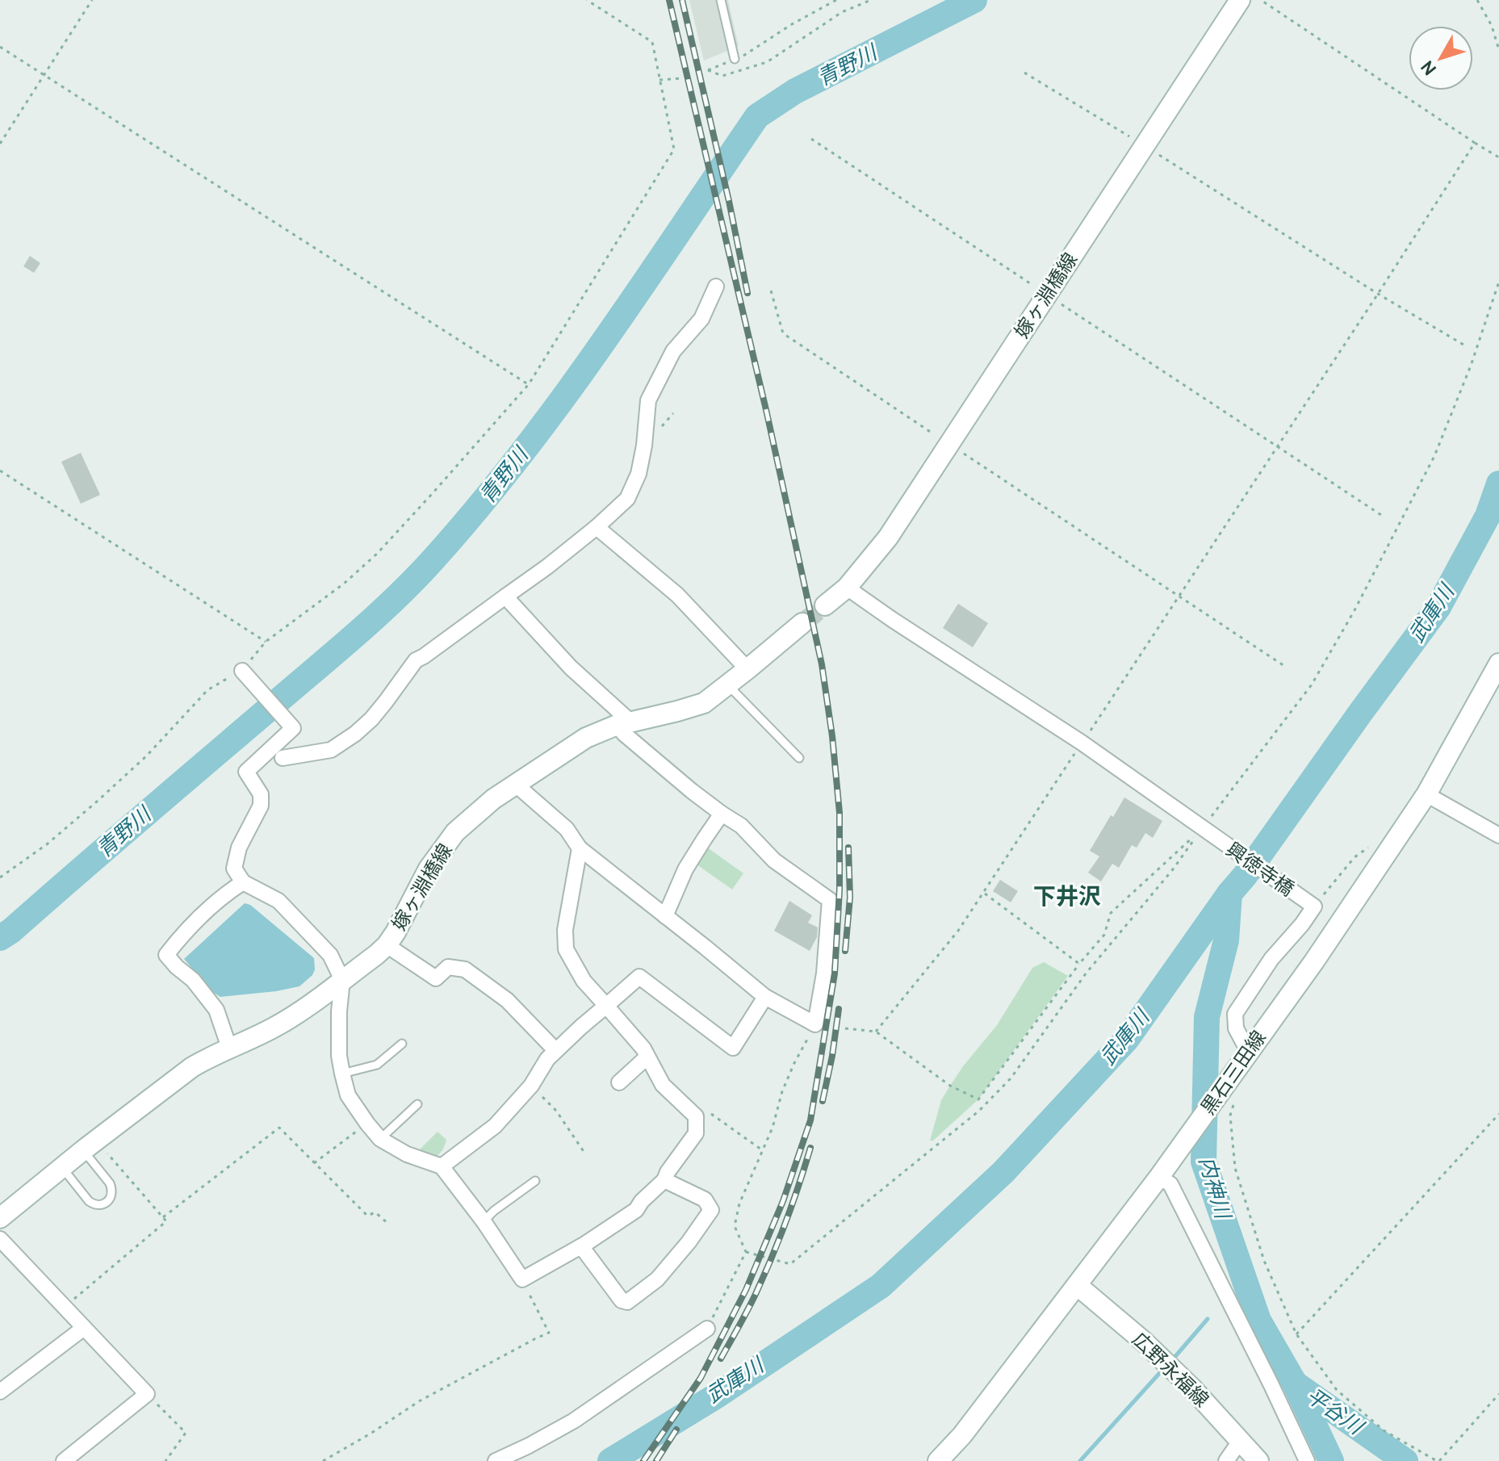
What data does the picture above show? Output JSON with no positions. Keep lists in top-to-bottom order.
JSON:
{
  "streets": {
    "street": [
      "嫁ヶ淵橋線",
      "興徳寺橋",
      "黒石三田線",
      "広野永福線"
    ]
  },
  "crossings": [
    ["嫁ヶ淵橋線", "興徳寺橋"],
    ["黒石三田線", "広野永福線"]
  ],
  "districts": ["下井沢"],
  "water": [
    "青野川",
    "武庫川",
    "内神川",
    "平谷川"
  ],
  "north": "bottom left"
}
